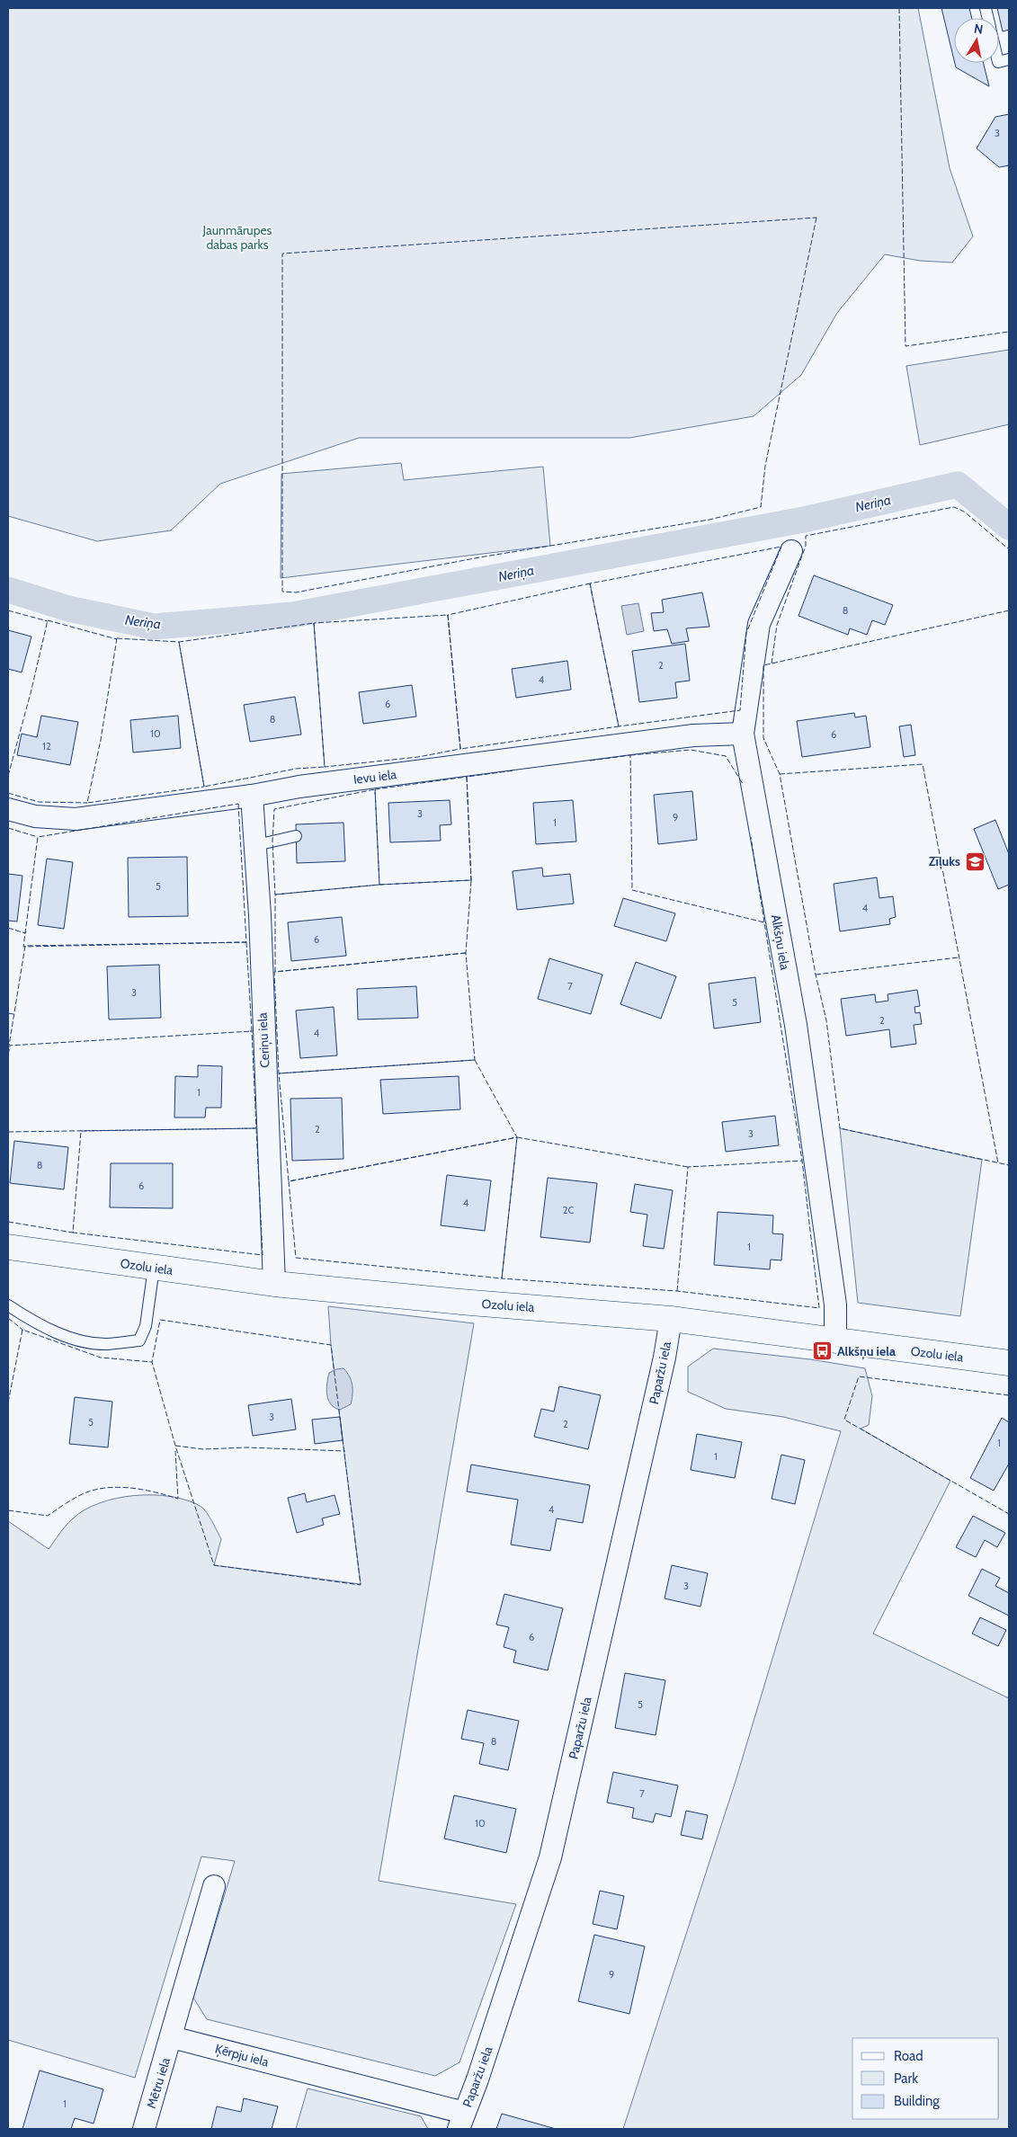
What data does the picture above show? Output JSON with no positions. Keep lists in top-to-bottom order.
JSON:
{
  "streets": {
    "main road": ["Ozolu iela"],
    "street": [
      "Ievu iela",
      "Alkšņu iela",
      "Ceriņu iela",
      "Paparžu iela",
      "Ķērpju iela",
      "Mētru iela"
    ]
  },
  "crossings": [
    ["Ievu iela", "Alkšņu iela"],
    ["Ievu iela", "Ceriņu iela"],
    ["Alkšņu iela", "Ozolu iela"],
    ["Ceriņu iela", "Ozolu iela"],
    ["Ozolu iela", "Paparžu iela"],
    ["Paparžu iela", "Ķērpju iela"],
    ["Ķērpju iela", "Mētru iela"]
  ],
  "water": ["Neriņa"],
  "parks": ["Jaunmārupes dabas parks"],
  "places": {
    "school or university": ["Zīļuks"],
    "bus stop": ["Alkšņu iela"]
  },
  "house_numbers": [
    "3",
    "8",
    "2",
    "4",
    "6",
    "8",
    "10",
    "6",
    "12",
    "3",
    "9",
    "1",
    "5",
    "4",
    "6",
    "7",
    "3",
    "5",
    "2",
    "4",
    "1",
    "2",
    "3",
    "8",
    "6",
    "4",
    "2C",
    "1",
    "3",
    "5",
    "2",
    "1",
    "1",
    "4",
    "3",
    "6",
    "5",
    "8",
    "7",
    "10",
    "9",
    "1"
  ],
  "legend": ["Road", "Park", "Building"],
  "north": "top"
}
